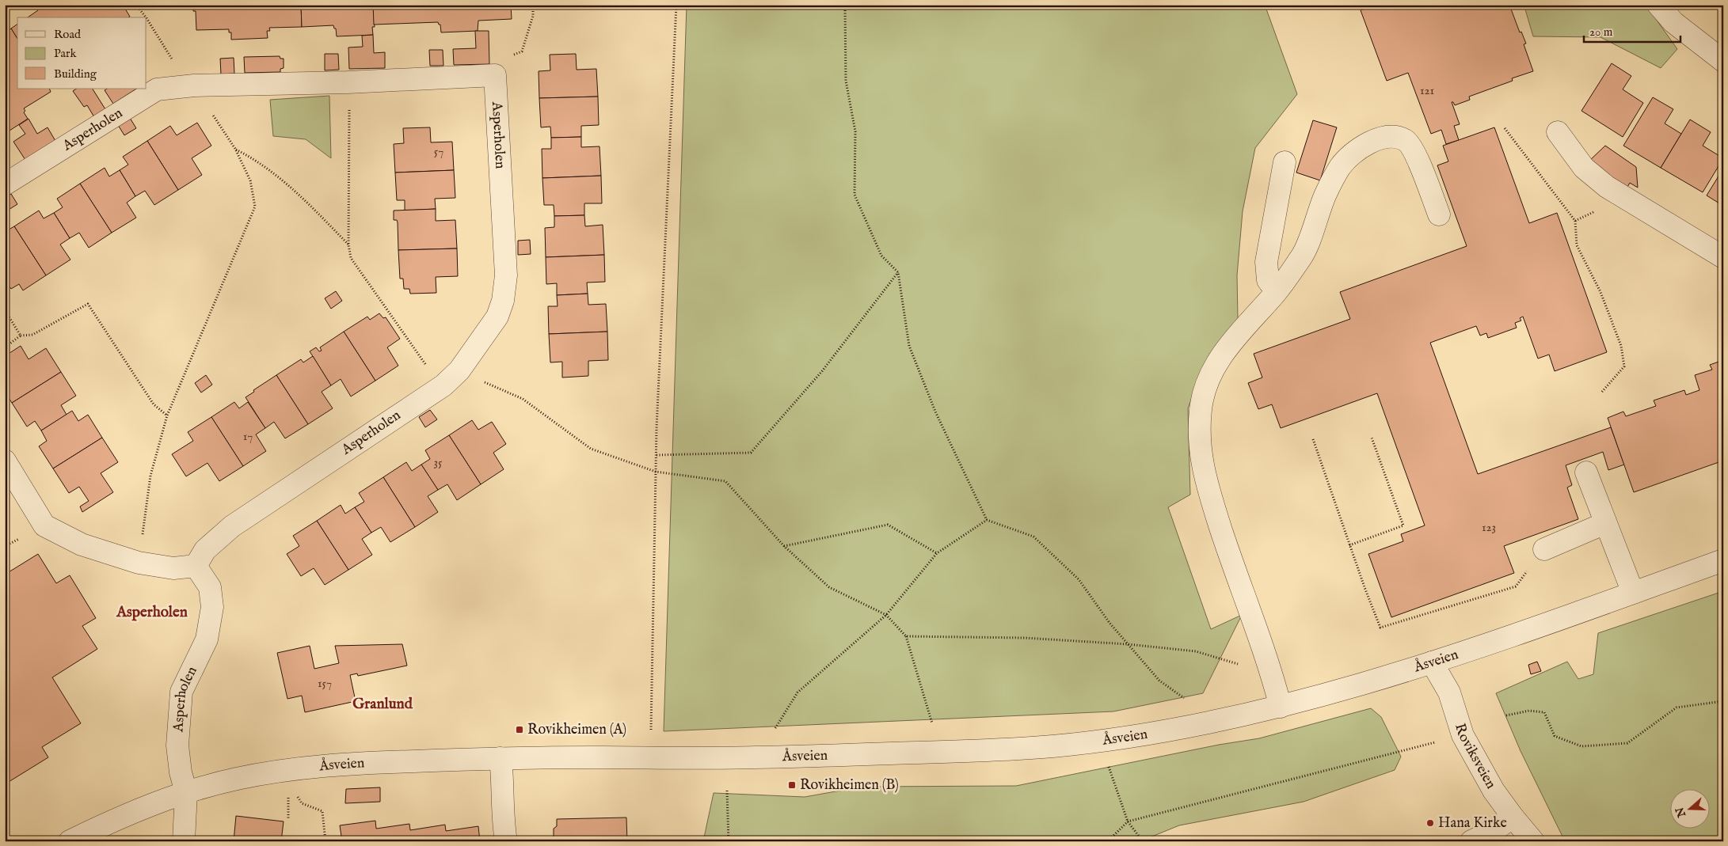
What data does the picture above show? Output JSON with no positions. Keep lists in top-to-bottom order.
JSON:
{
  "streets": {
    "street": ["Asperholen", "Åsveien", "Roviksveien"]
  },
  "crossings": [
    ["Asperholen", "Åsveien"],
    ["Åsveien", "Roviksveien"]
  ],
  "districts": ["Asperholen", "Granlund"],
  "places": {
    "transit": ["Rovikheimen (A)", "Rovikheimen (B)"],
    "other": ["Hana Kirke"]
  },
  "house_numbers": [
    "121",
    "57",
    "17",
    "35",
    "123",
    "157"
  ],
  "legend": ["Road", "Park", "Building"],
  "scale_bar": "20 m",
  "north": "left"
}
